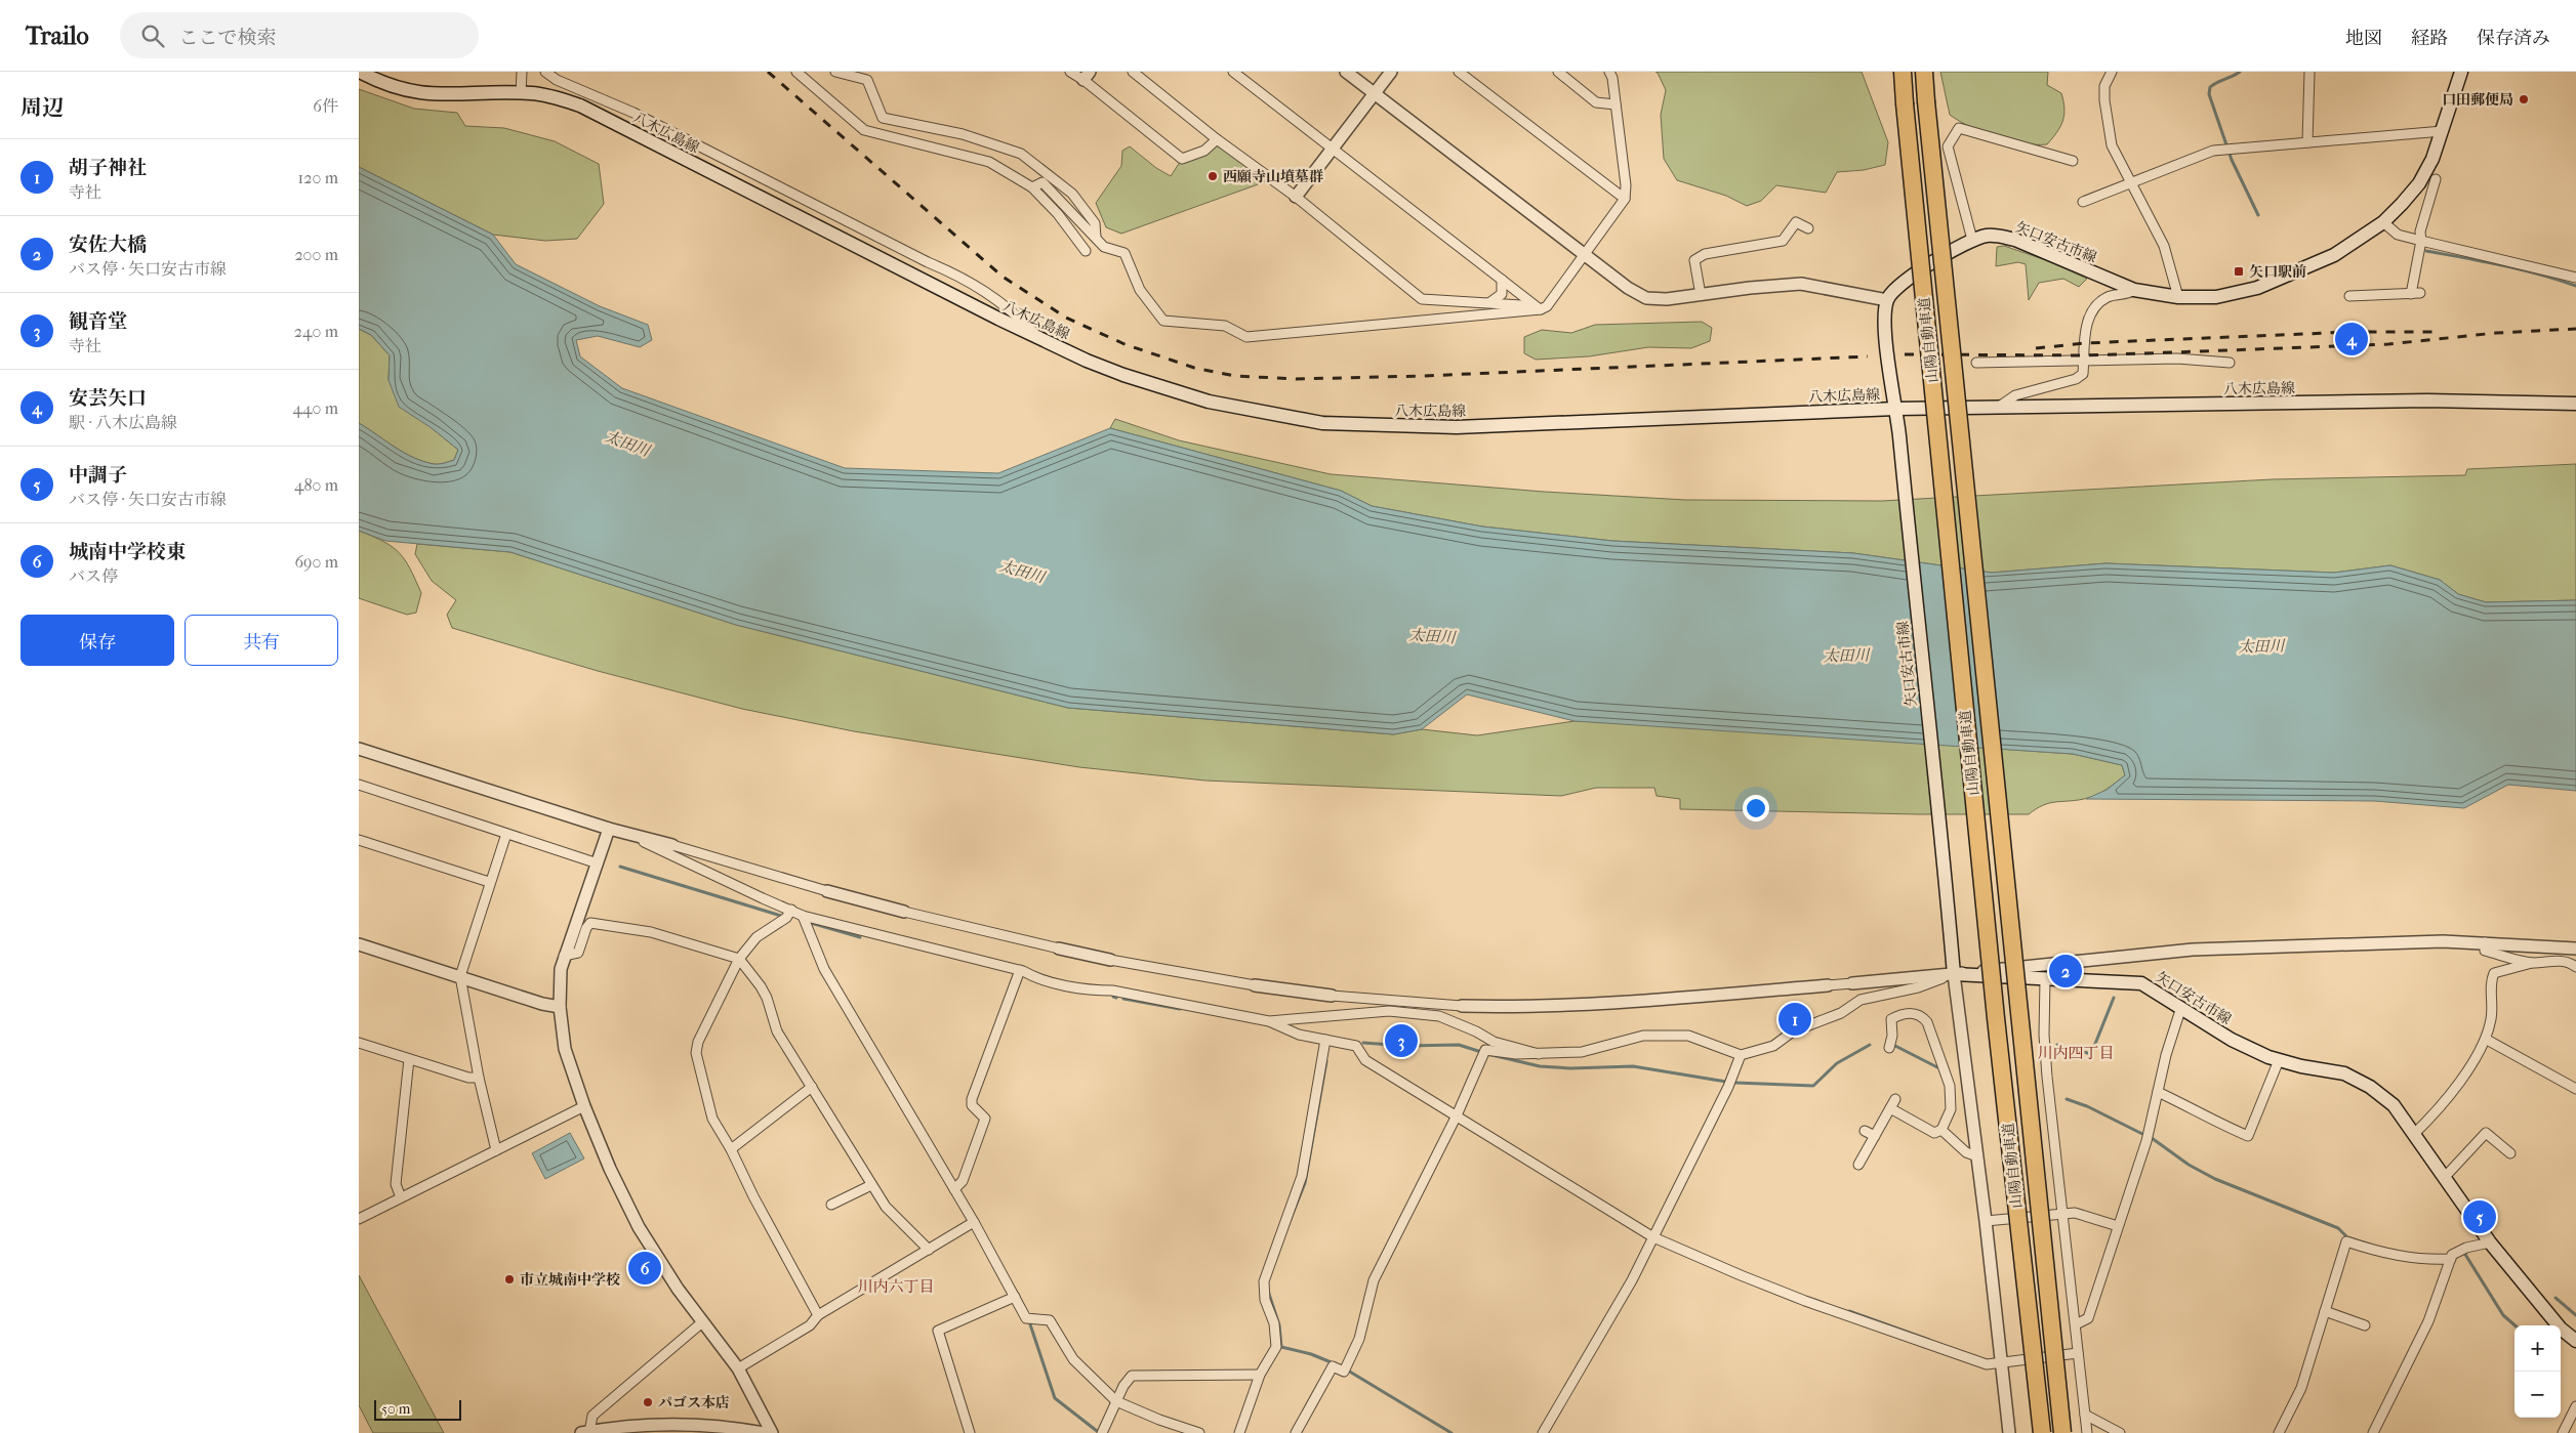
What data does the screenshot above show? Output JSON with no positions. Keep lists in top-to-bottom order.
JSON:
{
  "streets": {
    "highway": ["山陽自動車道"],
    "main road": ["八木広島線", "矢口安古市線"]
  },
  "crossings": [
    ["八木広島線", "矢口安古市線"]
  ],
  "districts": ["川内四丁目", "川内六丁目"],
  "water": ["太田川"],
  "places": {
    "other": [
      "口田郵便局",
      "西願寺山墳墓群",
      "市立城南中学校",
      "パゴス本店"
    ],
    "transit": ["矢口駅前"]
  },
  "scale_bar": "50 m",
  "page": {
    "header": "Trailo",
    "search": "ここで検索",
    "nav": ["地図", "経路", "保存済み"],
    "heading": ["周辺", "6件"],
    "list": [
      {
        "mark": "1",
        "name": "胡子神社",
        "note": "寺社",
        "value": "120 m"
      },
      {
        "mark": "2",
        "name": "安佐大橋",
        "note": "バス停 · 矢口安古市線",
        "value": "200 m"
      },
      {
        "mark": "3",
        "name": "観音堂",
        "note": "寺社",
        "value": "240 m"
      },
      {
        "mark": "4",
        "name": "安芸矢口",
        "note": "駅 · 八木広島線",
        "value": "440 m"
      },
      {
        "mark": "5",
        "name": "中調子",
        "note": "バス停 · 矢口安古市線",
        "value": "480 m"
      },
      {
        "mark": "6",
        "name": "城南中学校東",
        "note": "バス停",
        "value": "690 m"
      }
    ],
    "pins": [
      "4",
      "2",
      "1",
      "3",
      "5",
      "6"
    ],
    "buttons": ["保存", "共有"],
    "map_buttons": ["+", "−"],
    "scale": "50 m"
  }
}
